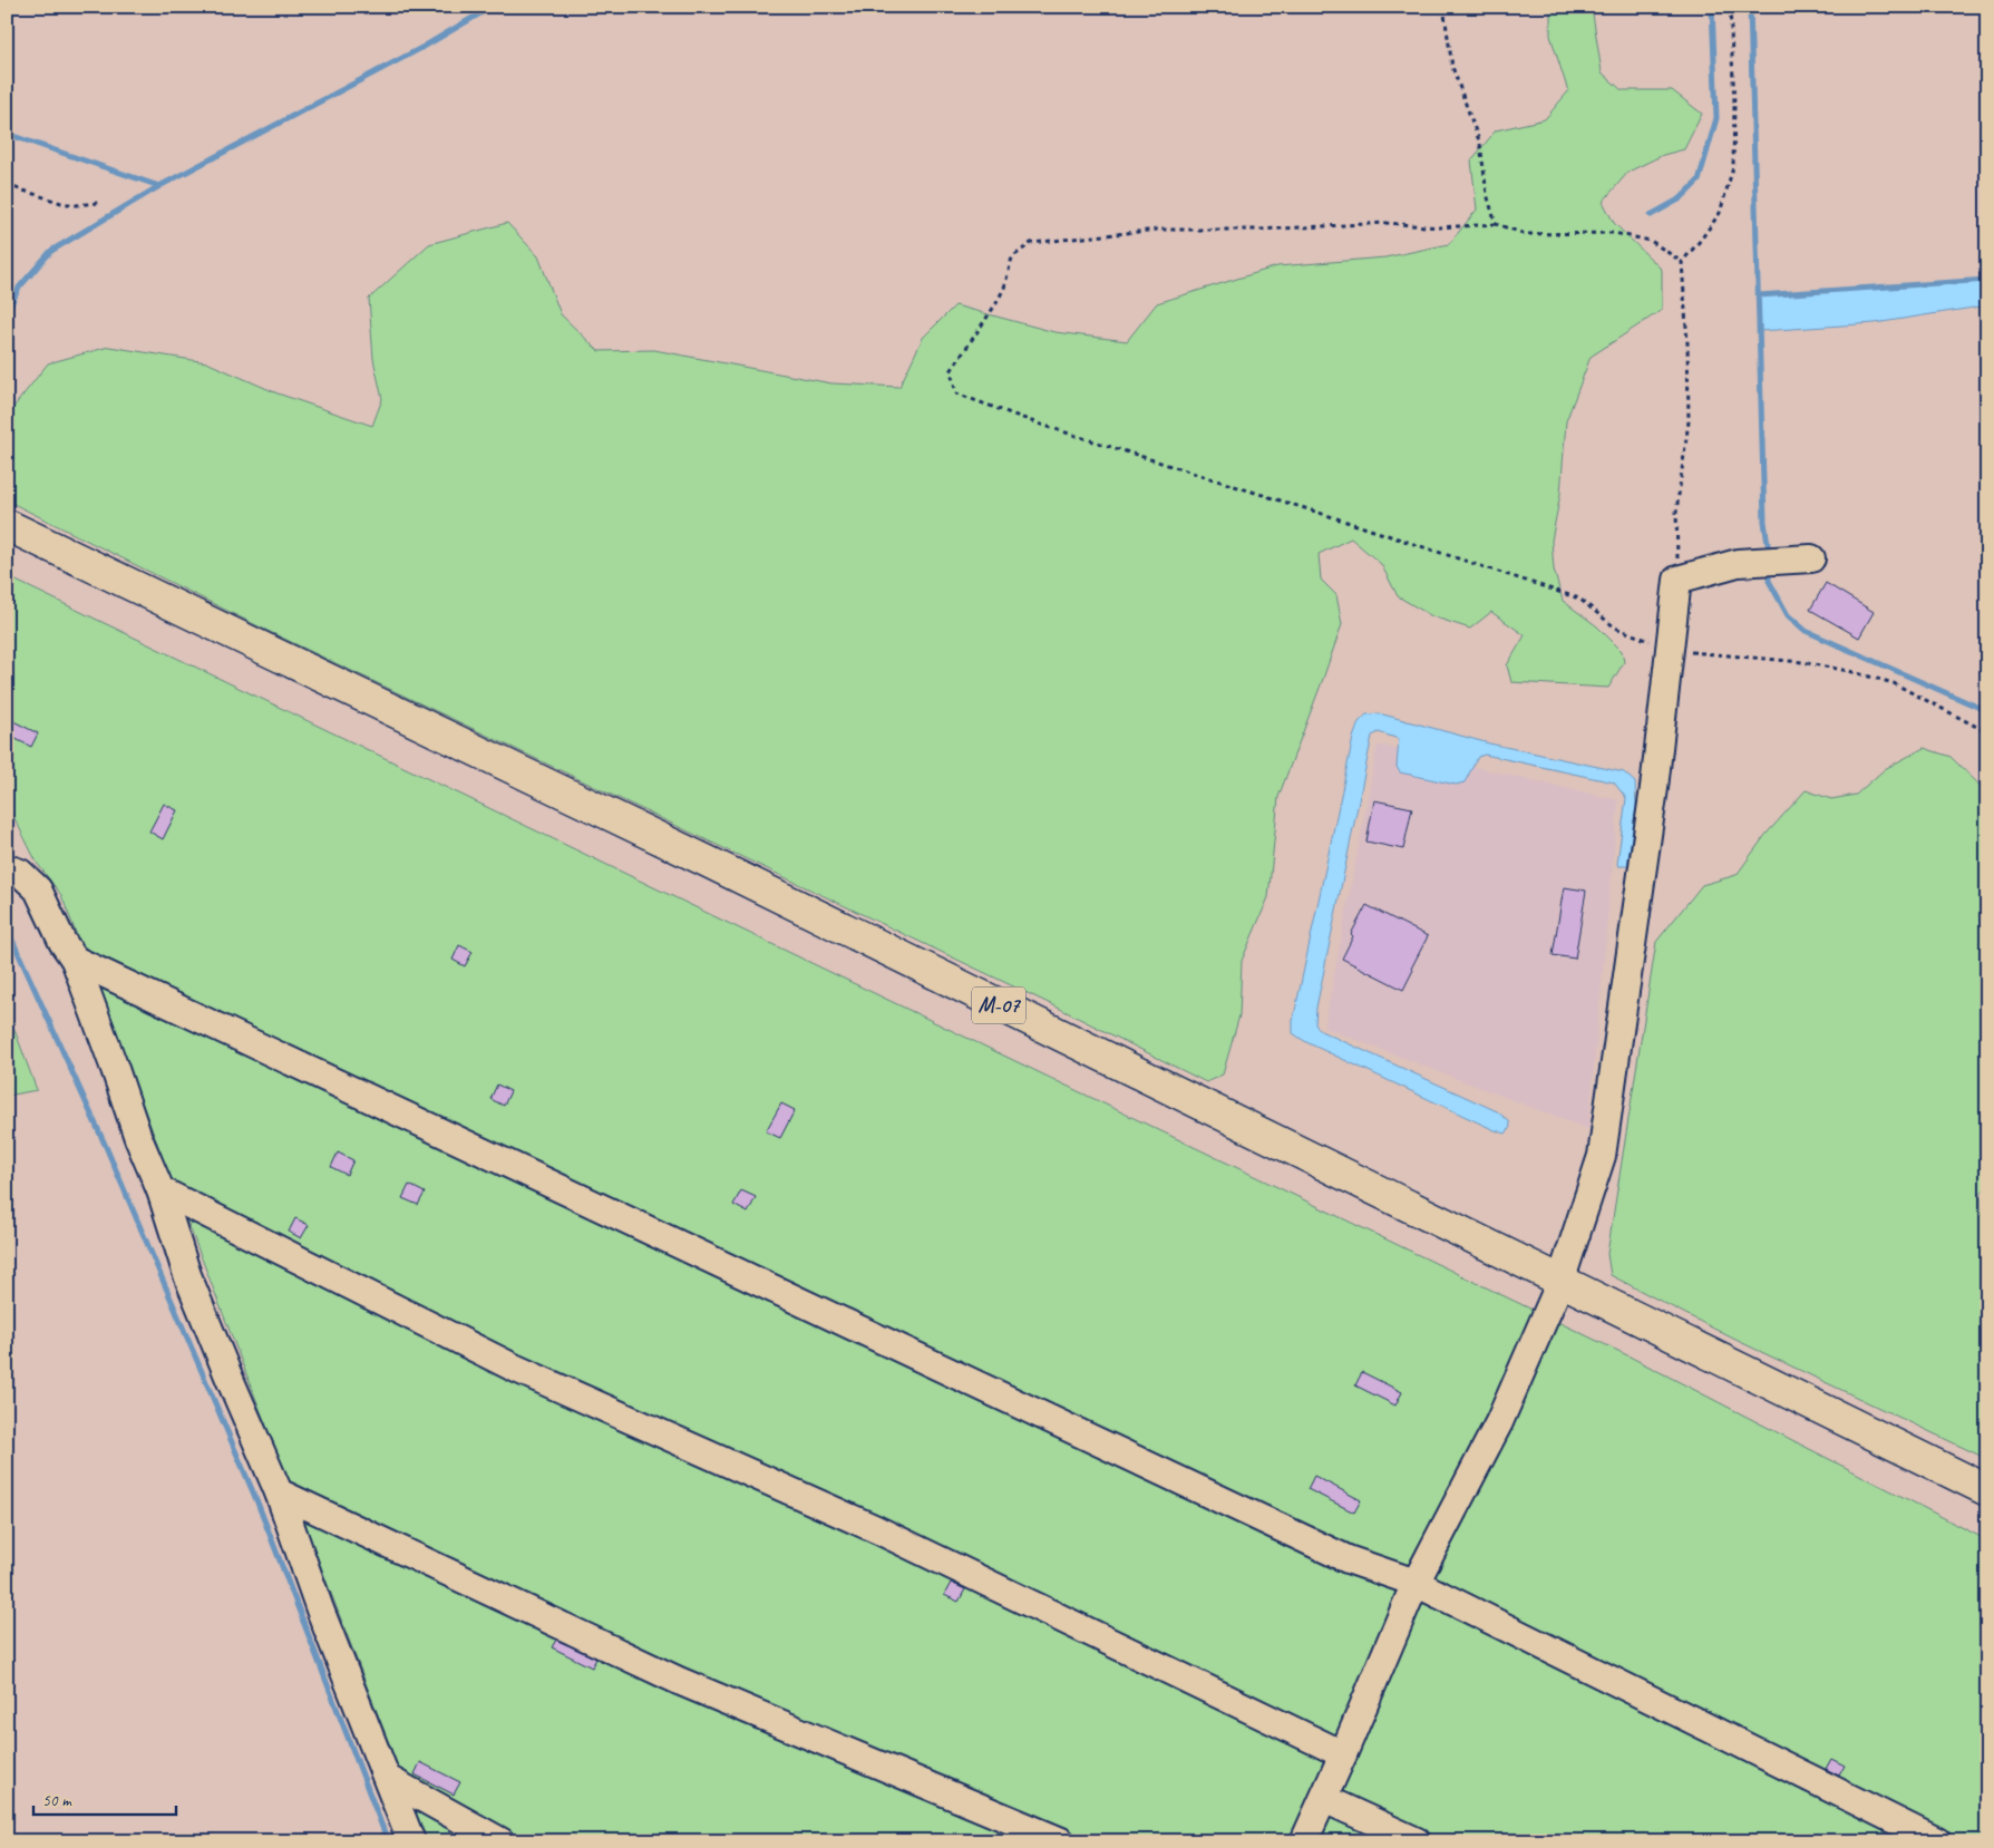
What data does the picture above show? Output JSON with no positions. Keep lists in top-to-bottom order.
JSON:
{
  "streets": {
    "highway": ["М-07"]
  },
  "scale_bar": "50 m"
}
